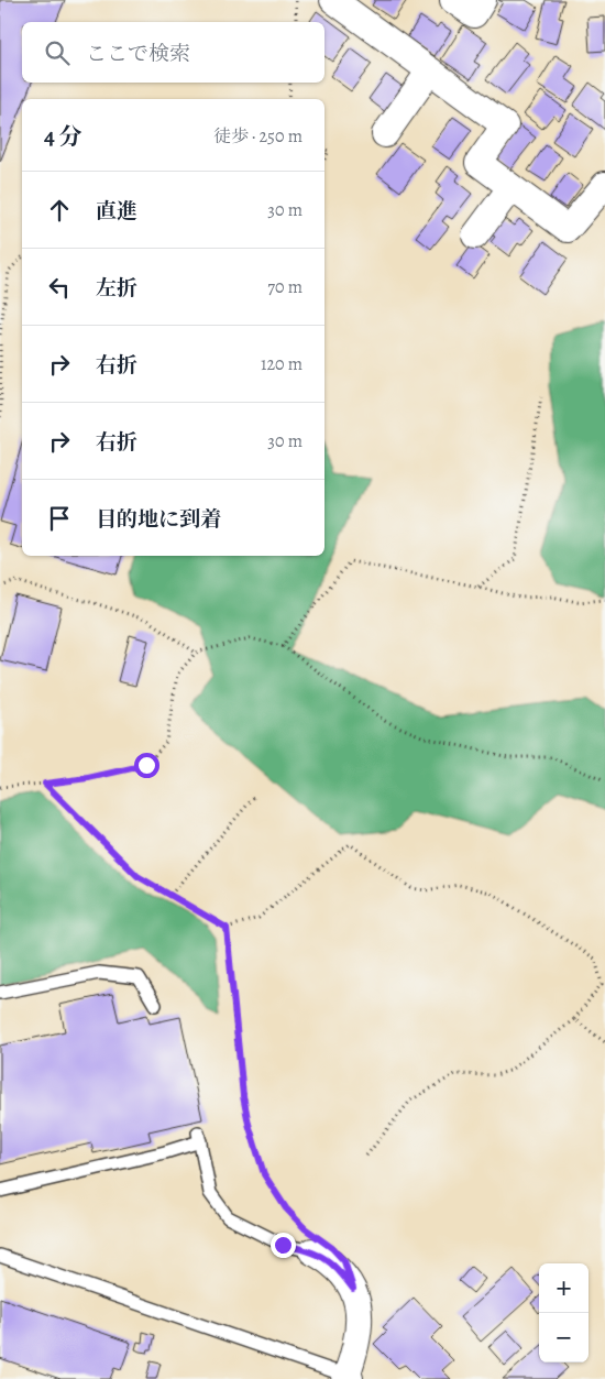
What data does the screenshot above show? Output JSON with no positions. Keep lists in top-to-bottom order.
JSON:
{
  "page": {
    "search": "ここで検索",
    "heading": ["4 分", "徒歩 · 250 m"],
    "list": [
      ["直進", "30 m"],
      ["左折", "70 m"],
      ["右折", "120 m"],
      ["右折", "30 m"],
      "目的地に到着"
    ],
    "map_buttons": ["+", "−"]
  }
}
